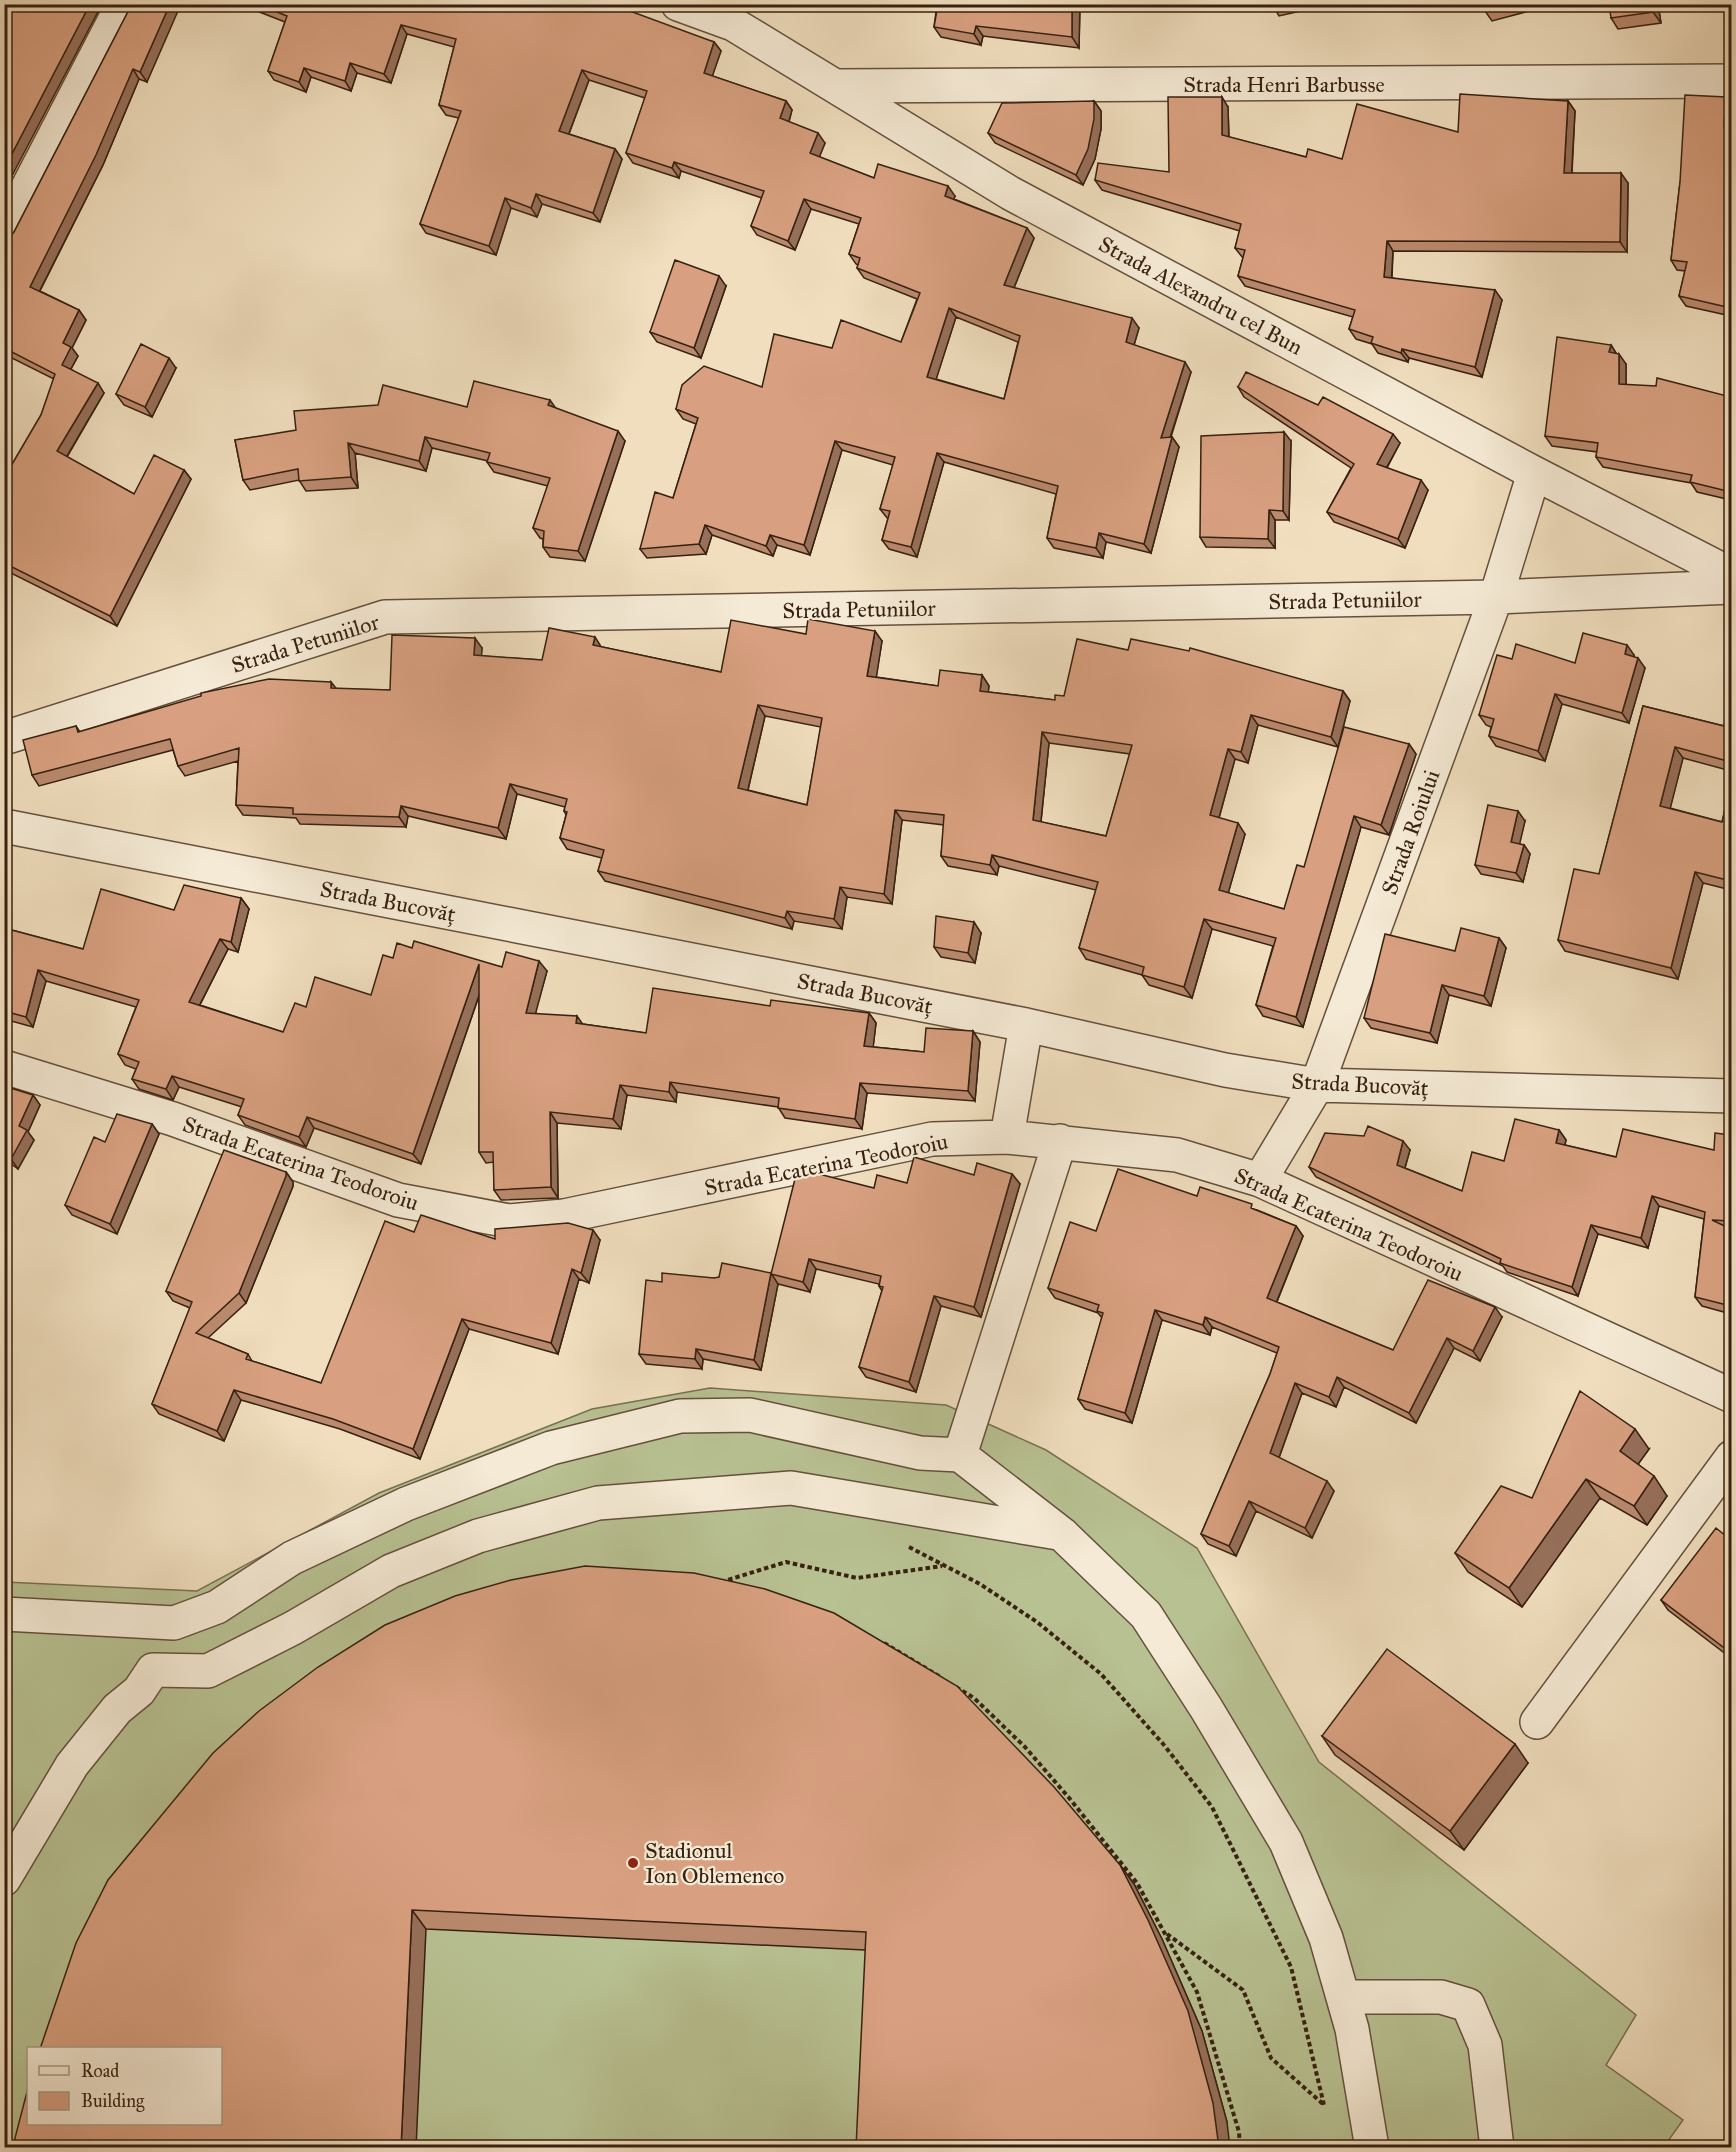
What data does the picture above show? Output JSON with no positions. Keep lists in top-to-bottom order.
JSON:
{
  "streets": {
    "street": [
      "Strada Henri Barbusse",
      "Strada Alexandru cel Bun",
      "Strada Petuniilor",
      "Strada Roiului",
      "Strada Bucovăț",
      "Strada Ecaterina Teodoroiu"
    ]
  },
  "crossings": [
    ["Strada Henri Barbusse", "Strada Alexandru cel Bun"],
    ["Strada Alexandru cel Bun", "Strada Roiului"],
    ["Strada Petuniilor", "Strada Roiului"],
    ["Strada Roiului", "Strada Bucovăț"],
    ["Strada Roiului", "Strada Ecaterina Teodoroiu"]
  ],
  "places": ["Stadionul Ion Oblemenco"],
  "legend": ["Road", "Building"]
}
